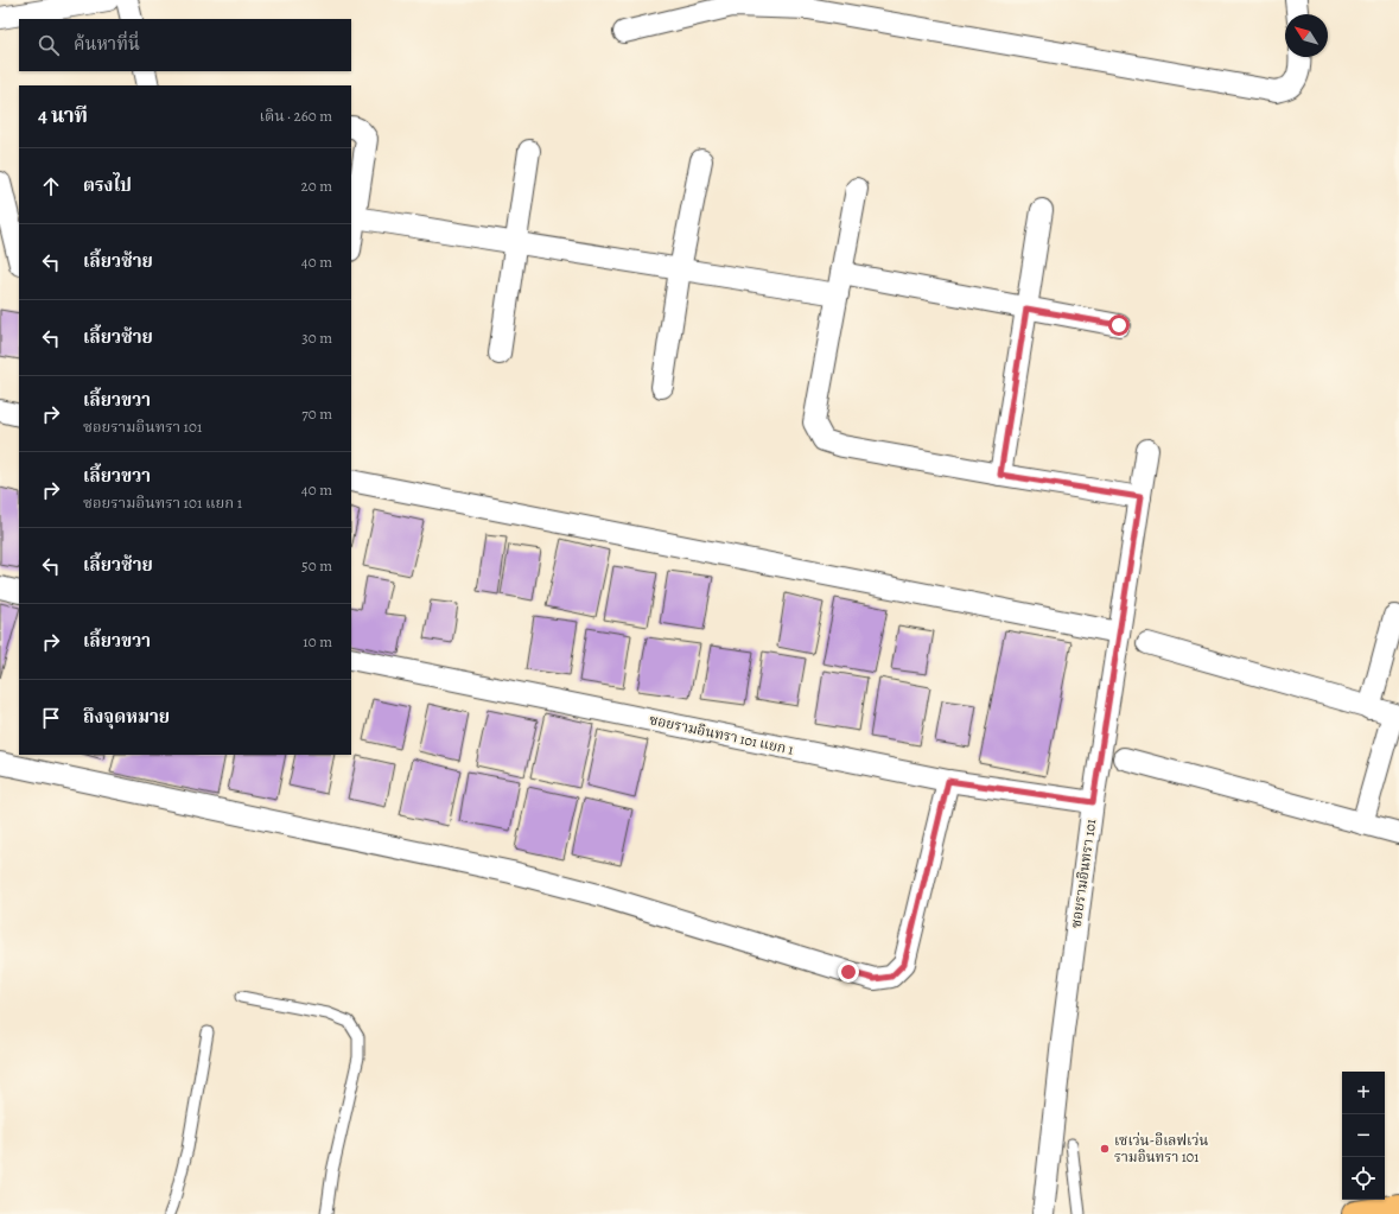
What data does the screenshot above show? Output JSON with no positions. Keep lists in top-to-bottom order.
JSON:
{
  "streets": {
    "street": ["ซอยรามอินทรา 101 แยก 1", "ซอยรามอินทรา 101"]
  },
  "crossings": [
    ["ซอยรามอินทรา 101 แยก 1", "ซอยรามอินทรา 101"]
  ],
  "places": ["เซเว่น-อีเลฟเว่น รามอินทรา 101"],
  "north": "top left",
  "page": {
    "search": "ค้นหาที่นี่",
    "heading": ["4 นาที", "เดิน · 260 m"],
    "list": [
      ["ตรงไป", "20 m"],
      ["เลี้ยวซ้าย", "40 m"],
      ["เลี้ยวซ้าย", "30 m"],
      ["เลี้ยวขวา", "ซอยรามอินทรา 101", "70 m"],
      ["เลี้ยวขวา", "ซอยรามอินทรา 101 แยก 1", "40 m"],
      ["เลี้ยวซ้าย", "50 m"],
      ["เลี้ยวขวา", "10 m"],
      "ถึงจุดหมาย"
    ],
    "map_buttons": ["+", "−"]
  }
}
